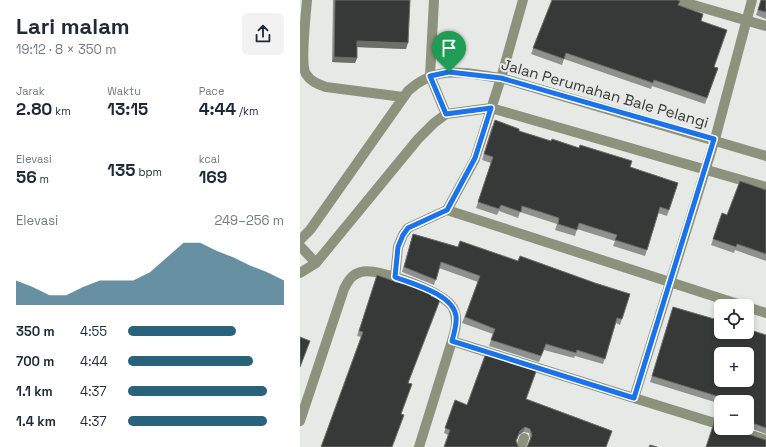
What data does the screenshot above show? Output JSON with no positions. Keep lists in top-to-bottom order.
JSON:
{
  "streets": {
    "street": ["Jalan Perumahan Bale Pelangi"]
  },
  "page": {
    "heading": ["Lari malam", "19:12 · 8 × 350 m"],
    "stats": [
      ["Jarak", "2.80 km"],
      ["Waktu", "13:15"],
      ["Pace", "4:44 /km"],
      ["Elevasi", "56 m"],
      ["135 bpm"],
      ["kcal", "169"]
    ],
    "chart": ["Elevasi", "249–256 m"],
    "map_buttons": ["+", "−"],
    "list": [
      {
        "name": "350 m",
        "note": "4:55"
      },
      {
        "name": "700 m",
        "note": "4:44"
      },
      {
        "name": "1.1 km",
        "note": "4:37"
      },
      {
        "name": "1.4 km",
        "note": "4:37"
      }
    ]
  }
}
